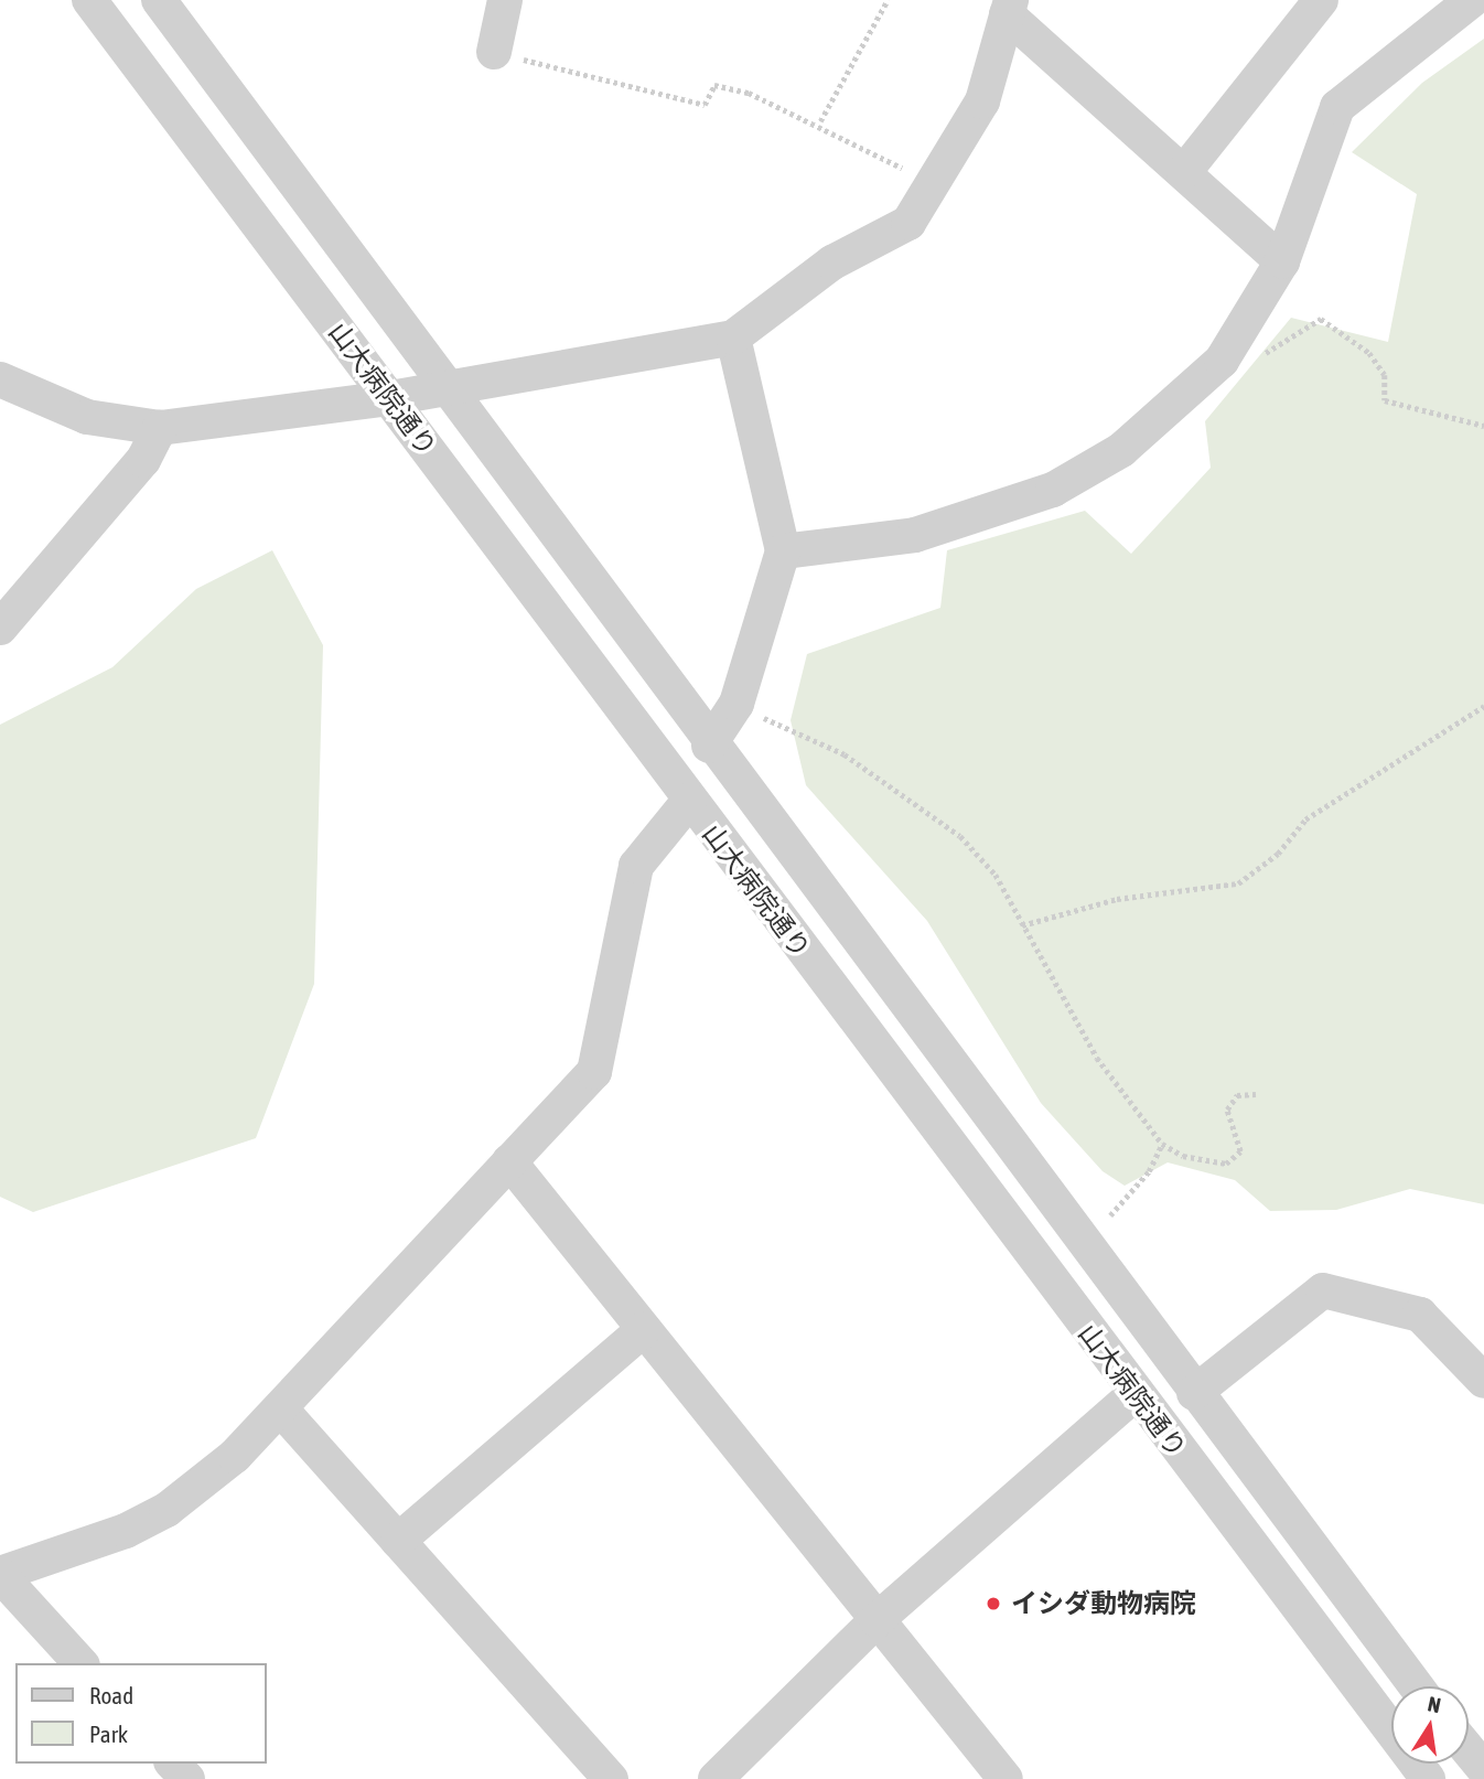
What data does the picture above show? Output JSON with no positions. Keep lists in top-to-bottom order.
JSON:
{
  "streets": {
    "street": ["山大病院通り"]
  },
  "places": ["イシダ動物病院"],
  "legend": ["Road", "Park"],
  "north": "top"
}
